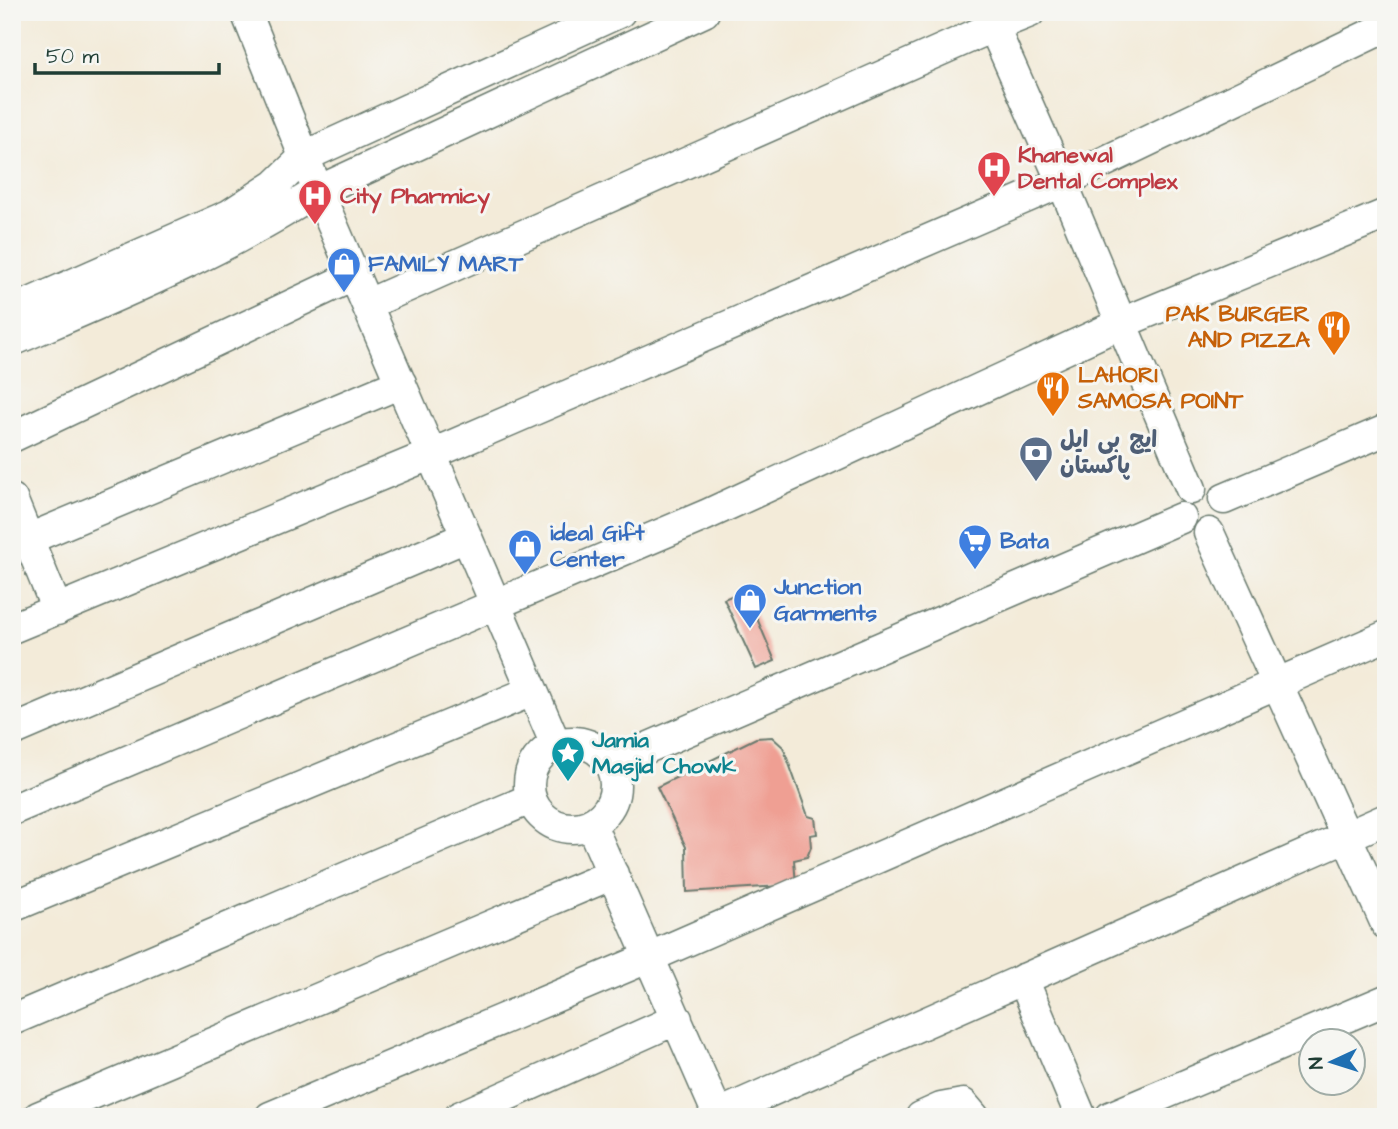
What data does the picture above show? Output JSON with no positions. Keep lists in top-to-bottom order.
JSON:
{
  "places": {
    "hospital": ["Khanewal Dental Complex", "City Pharmicy"],
    "shop": ["FAMILY MART", "ideal Gift Center", "Junction Garments"],
    "restaurant": ["PAK BURGER AND PIZZA", "LAHORI SAMOSA POINT"],
    "bank": ["ایچ بی ایل پاکستان"],
    "supermarket": ["Bata"],
    "place": ["Jamia Masjid Chowk"]
  },
  "scale_bar": "50 m",
  "north": "left"
}
